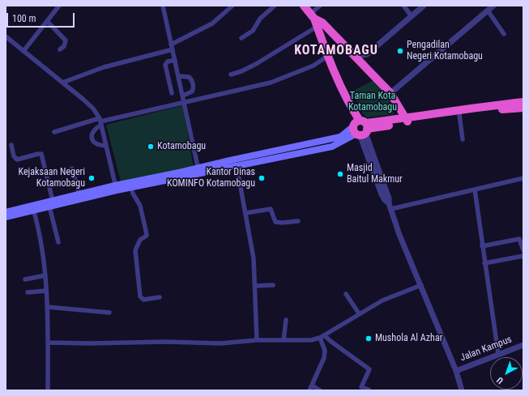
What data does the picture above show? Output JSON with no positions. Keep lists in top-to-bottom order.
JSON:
{
  "streets": {
    "street": ["Jalan Kampus"]
  },
  "districts": ["KOTAMOBAGU"],
  "parks": ["Taman Kota Kotamobagu"],
  "places": [
    "Pengadilan Negeri Kotamobagu",
    "Kotamobagu",
    "Masjid Baitul Makmur",
    "Kejaksaan Negeri Kotamobagu",
    "Kantor Dinas KOMINFO Kotamobagu",
    "Mushola Al Azhar"
  ],
  "scale_bar": "100 m",
  "north": "bottom left"
}
